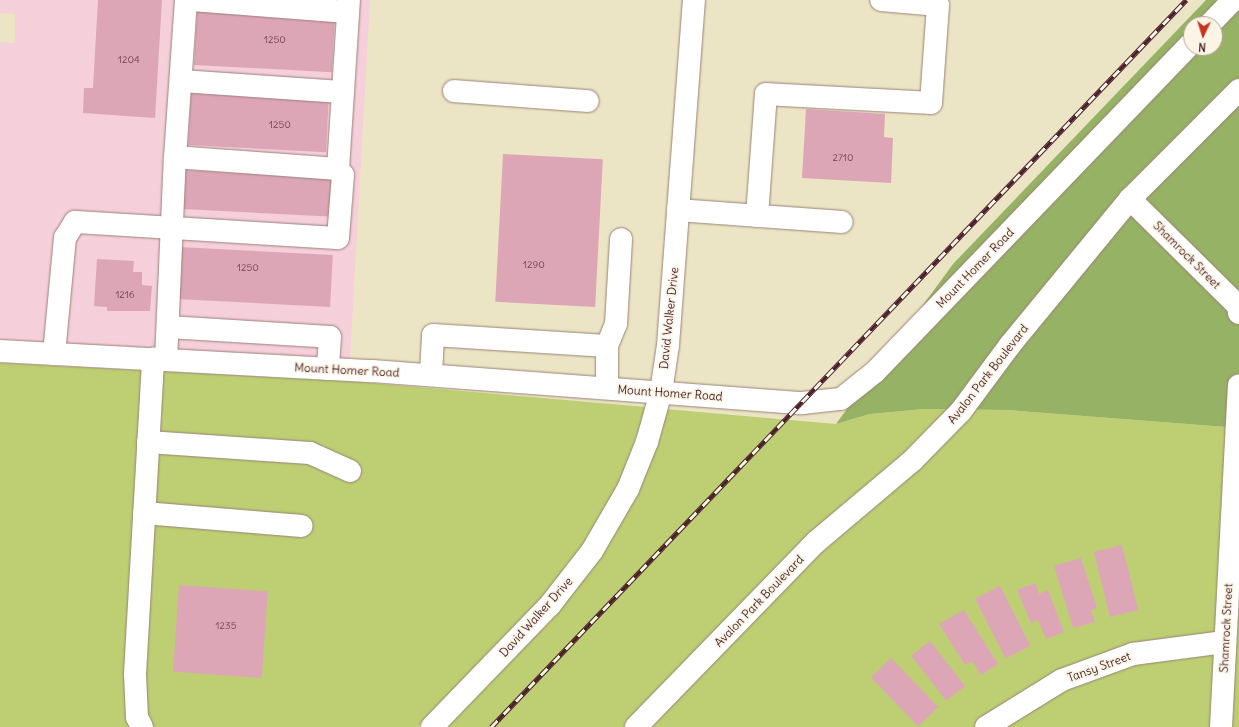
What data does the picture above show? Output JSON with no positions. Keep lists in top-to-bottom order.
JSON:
{
  "streets": {
    "street": [
      "Shamrock Street",
      "Mount Homer Road",
      "David Walker Drive",
      "Avalon Park Boulevard",
      "Tansy Street"
    ]
  },
  "crossings": [
    ["Shamrock Street", "Avalon Park Boulevard"],
    ["Shamrock Street", "Tansy Street"],
    ["Mount Homer Road", "David Walker Drive"]
  ],
  "house_numbers": [
    "1250",
    "1204",
    "1250",
    "2710",
    "1290",
    "1250",
    "1216",
    "1235"
  ],
  "north": "bottom"
}
